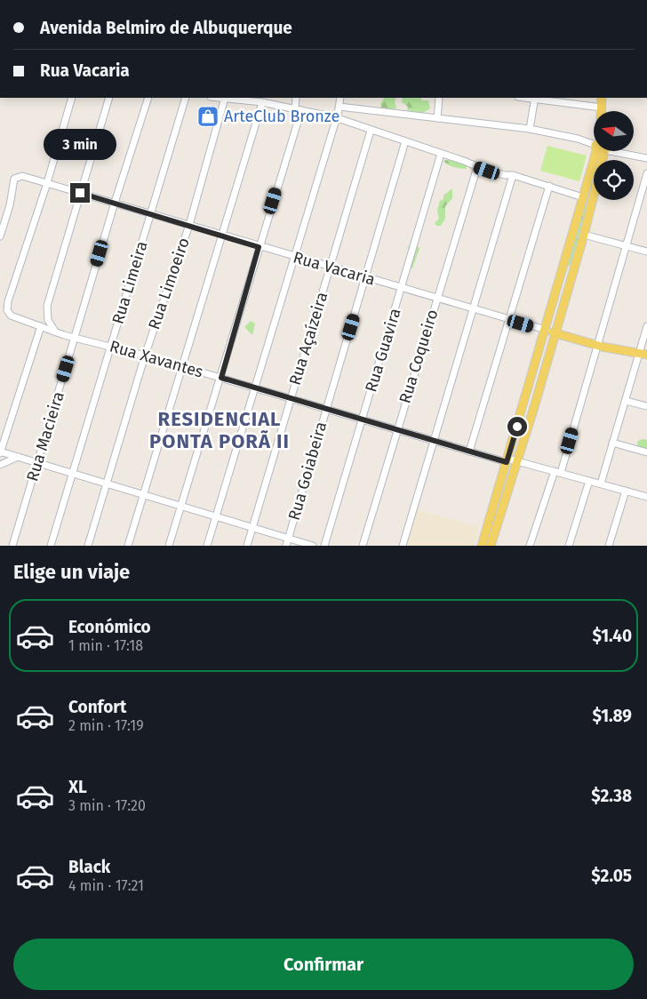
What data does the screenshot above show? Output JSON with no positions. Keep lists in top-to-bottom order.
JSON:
{
  "streets": {
    "main road": ["Rua Vacaria"],
    "street": [
      "Rua Limeira",
      "Rua Limoeiro",
      "Rua Açaízeira",
      "Rua Guavira",
      "Rua Coqueiro",
      "Rua Xavantes",
      "Rua Macieira",
      "Rua Goiabeira"
    ]
  },
  "crossings": [
    ["Rua Vacaria", "Rua Limeira"],
    ["Rua Vacaria", "Rua Limoeiro"],
    ["Rua Vacaria", "Rua Açaízeira"],
    ["Rua Vacaria", "Rua Guavira"],
    ["Rua Vacaria", "Rua Coqueiro"],
    ["Rua Vacaria", "Rua Xavantes"],
    ["Rua Vacaria", "Rua Macieira"],
    ["Rua Vacaria", "Rua Goiabeira"],
    ["Rua Limeira", "Rua Xavantes"],
    ["Rua Limoeiro", "Rua Xavantes"],
    ["Rua Açaízeira", "Rua Xavantes"],
    ["Rua Guavira", "Rua Xavantes"],
    ["Rua Coqueiro", "Rua Xavantes"],
    ["Rua Xavantes", "Rua Macieira"],
    ["Rua Xavantes", "Rua Goiabeira"]
  ],
  "districts": ["RESIDENCIAL PONTA PORÃ II"],
  "places": {
    "shop": ["ArteClub Bronze"]
  },
  "north": "left",
  "page": {
    "banner": ["Avenida Belmiro de Albuquerque", "Rua Vacaria"],
    "bubble": "3 min",
    "heading": "Elige un viaje",
    "list": [
      {
        "name": "Económico",
        "note": "1 min · 17:18",
        "value": "$1.40"
      },
      {
        "name": "Confort",
        "note": "2 min · 17:19",
        "value": "$1.89"
      },
      {
        "name": "XL",
        "note": "3 min · 17:20",
        "value": "$2.38"
      },
      {
        "name": "Black",
        "note": "4 min · 17:21",
        "value": "$2.05"
      }
    ],
    "buttons": "Confirmar"
  }
}
